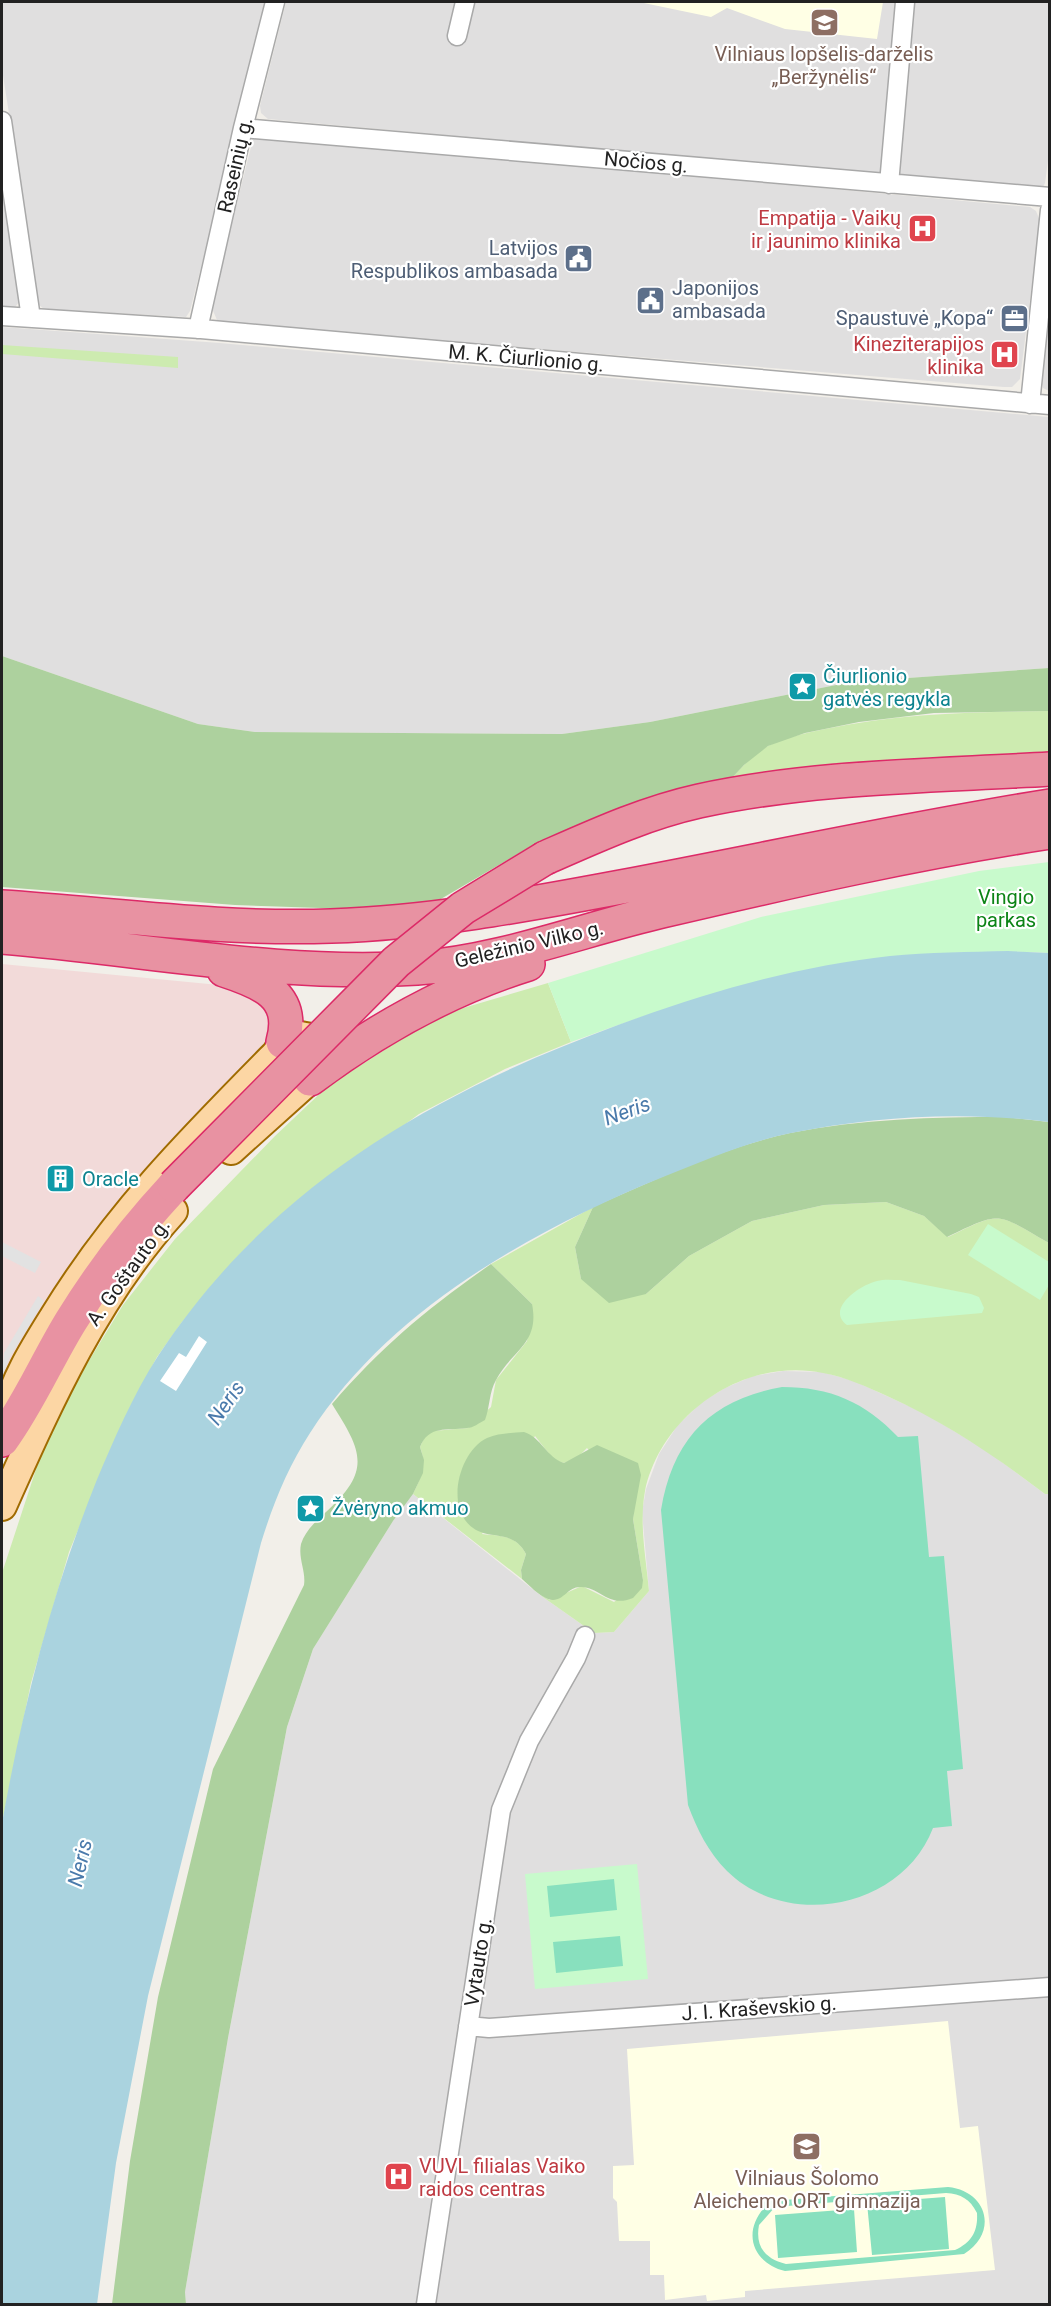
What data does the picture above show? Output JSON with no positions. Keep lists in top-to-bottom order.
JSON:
{
  "streets": {
    "highway": ["Geležinio Vilko g."],
    "main road": ["A. Goštauto g."],
    "street": [
      "Nočios g.",
      "Raseinių g.",
      "M. K. Čiurlionio g.",
      "Vytauto g.",
      "J. I. Kraševskio g."
    ]
  },
  "crossings": [
    ["Nočios g.", "Raseinių g."],
    ["Raseinių g.", "M. K. Čiurlionio g."],
    ["Vytauto g.", "J. I. Kraševskio g."]
  ],
  "water": ["Neris"],
  "parks": ["Vingio parkas"],
  "places": {
    "school or university": ["Vilniaus lopšelis-darželis „Beržynėlis“", "Vilniaus Šolomo Aleichemo ORT gimnazija"],
    "hospital": ["Empatija - Vaikų ir jaunimo klinika", "Kineziterapijos klinika", "VUVL filialas Vaiko raidos centras"],
    "public building": ["Latvijos Respublikos ambasada", "Japonijos ambasada"],
    "office": ["Spaustuvė „Kopa“"],
    "place": ["Čiurlionio gatvės regykla", "Žvėryno akmuo"],
    "building": ["Oracle"]
  }
}
